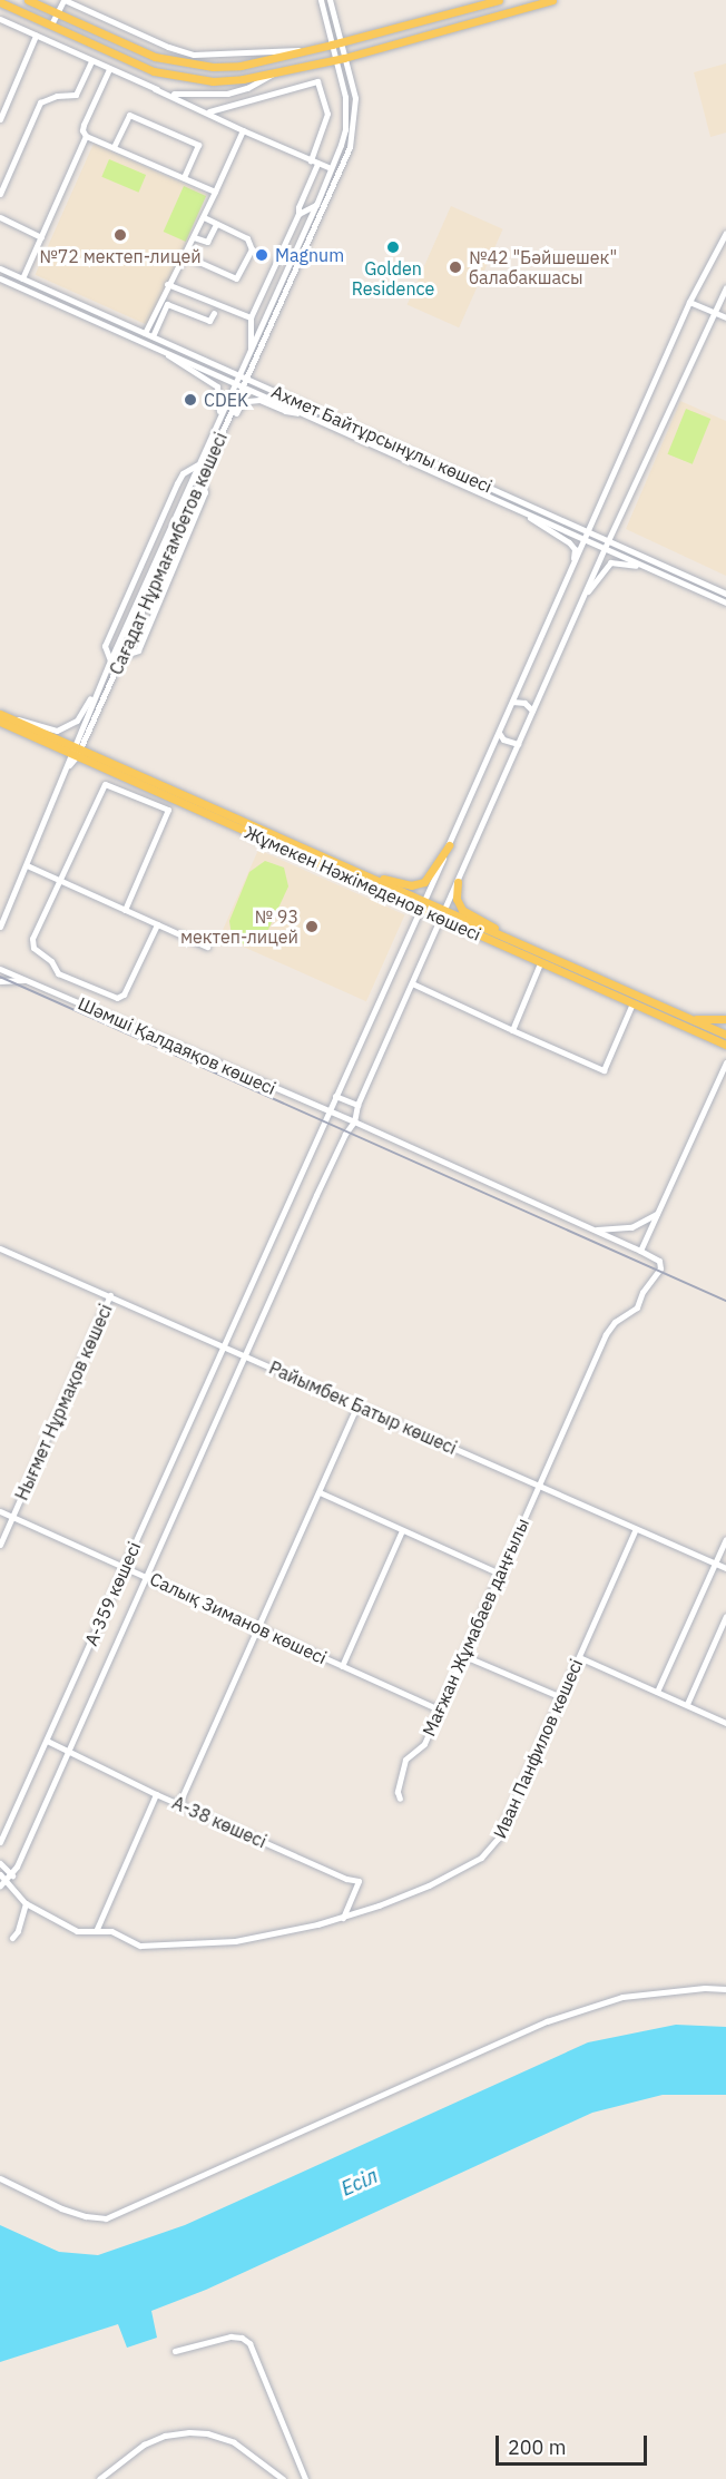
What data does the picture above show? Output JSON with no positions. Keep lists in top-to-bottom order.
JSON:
{
  "streets": {
    "main road": ["Жұмекен Нәжімеденов көшесі"],
    "street": [
      "Ахмет Байтұрсынұлы көшесі",
      "Сағадат Нұрмағамбетов көшесі",
      "Шәмші Қалдаяқов көшесі",
      "Нығмет Нұрмақов көшесі",
      "Райымбек Батыр көшесі",
      "А-359 көшесі",
      "Салық Зиманов көшесі",
      "Мағжан Жұмабаев даңғылы",
      "Иван Панфилов көшесі",
      "А-38 көшесі"
    ]
  },
  "crossings": [
    ["Ахмет Байтұрсынұлы көшесі", "Сағадат Нұрмағамбетов көшесі"],
    ["Ахмет Байтұрсынұлы көшесі", "А-359 көшесі"],
    ["Сағадат Нұрмағамбетов көшесі", "Жұмекен Нәжімеденов көшесі"],
    ["Жұмекен Нәжімеденов көшесі", "А-359 көшесі"],
    ["Шәмші Қалдаяқов көшесі", "А-359 көшесі"],
    ["Шәмші Қалдаяқов көшесі", "Мағжан Жұмабаев даңғылы"],
    ["Нығмет Нұрмақов көшесі", "Райымбек Батыр көшесі"],
    ["Нығмет Нұрмақов көшесі", "Салық Зиманов көшесі"],
    ["Райымбек Батыр көшесі", "А-359 көшесі"],
    ["Райымбек Батыр көшесі", "Мағжан Жұмабаев даңғылы"],
    ["Райымбек Батыр көшесі", "Иван Панфилов көшесі"],
    ["А-359 көшесі", "Салық Зиманов көшесі"],
    ["А-359 көшесі", "А-38 көшесі"],
    ["Салық Зиманов көшесі", "Мағжан Жұмабаев даңғылы"],
    ["Иван Панфилов көшесі", "А-38 көшесі"]
  ],
  "water": ["Есіл"],
  "places": [
    "№72 мектеп-лицей",
    "Golden Residence",
    "Magnum",
    "№42 \"Бәйшешек\" балабакшасы",
    "CDEK",
    "№ 93 мектеп-лицей"
  ],
  "scale_bar": "200 m"
}
